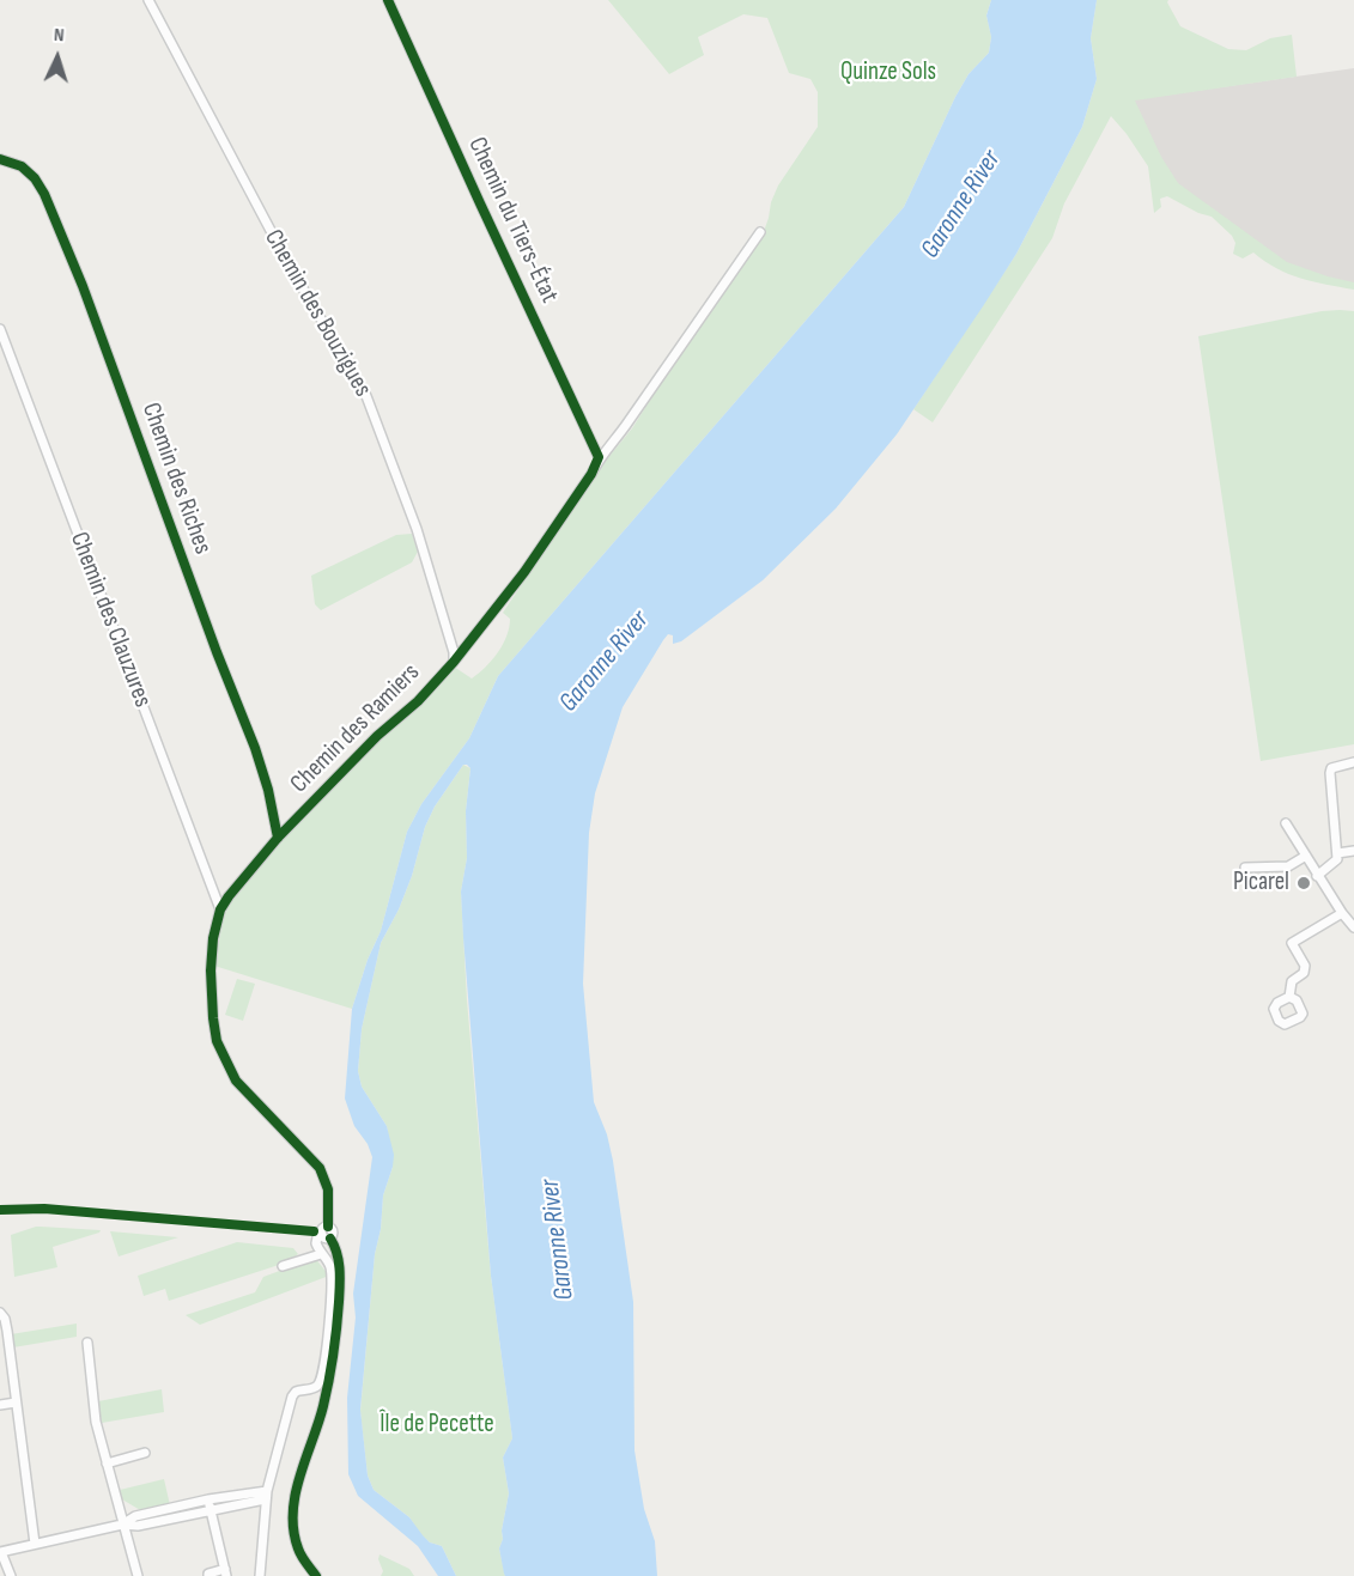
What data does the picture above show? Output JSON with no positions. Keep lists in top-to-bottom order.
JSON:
{
  "streets": {
    "street": [
      "Chemin du Tiers-État",
      "Chemin des Bouzigues",
      "Chemin des Riches",
      "Chemin des Clauzures",
      "Chemin des Ramiers"
    ]
  },
  "crossings": [
    ["Chemin du Tiers-État", "Chemin des Ramiers"],
    ["Chemin des Bouzigues", "Chemin des Ramiers"],
    ["Chemin des Riches", "Chemin des Ramiers"],
    ["Chemin des Clauzures", "Chemin des Ramiers"]
  ],
  "water": ["Garonne River"],
  "parks": ["Quinze Sols", "Île de Pecette"],
  "places": ["Picarel"],
  "north": "top"
}
